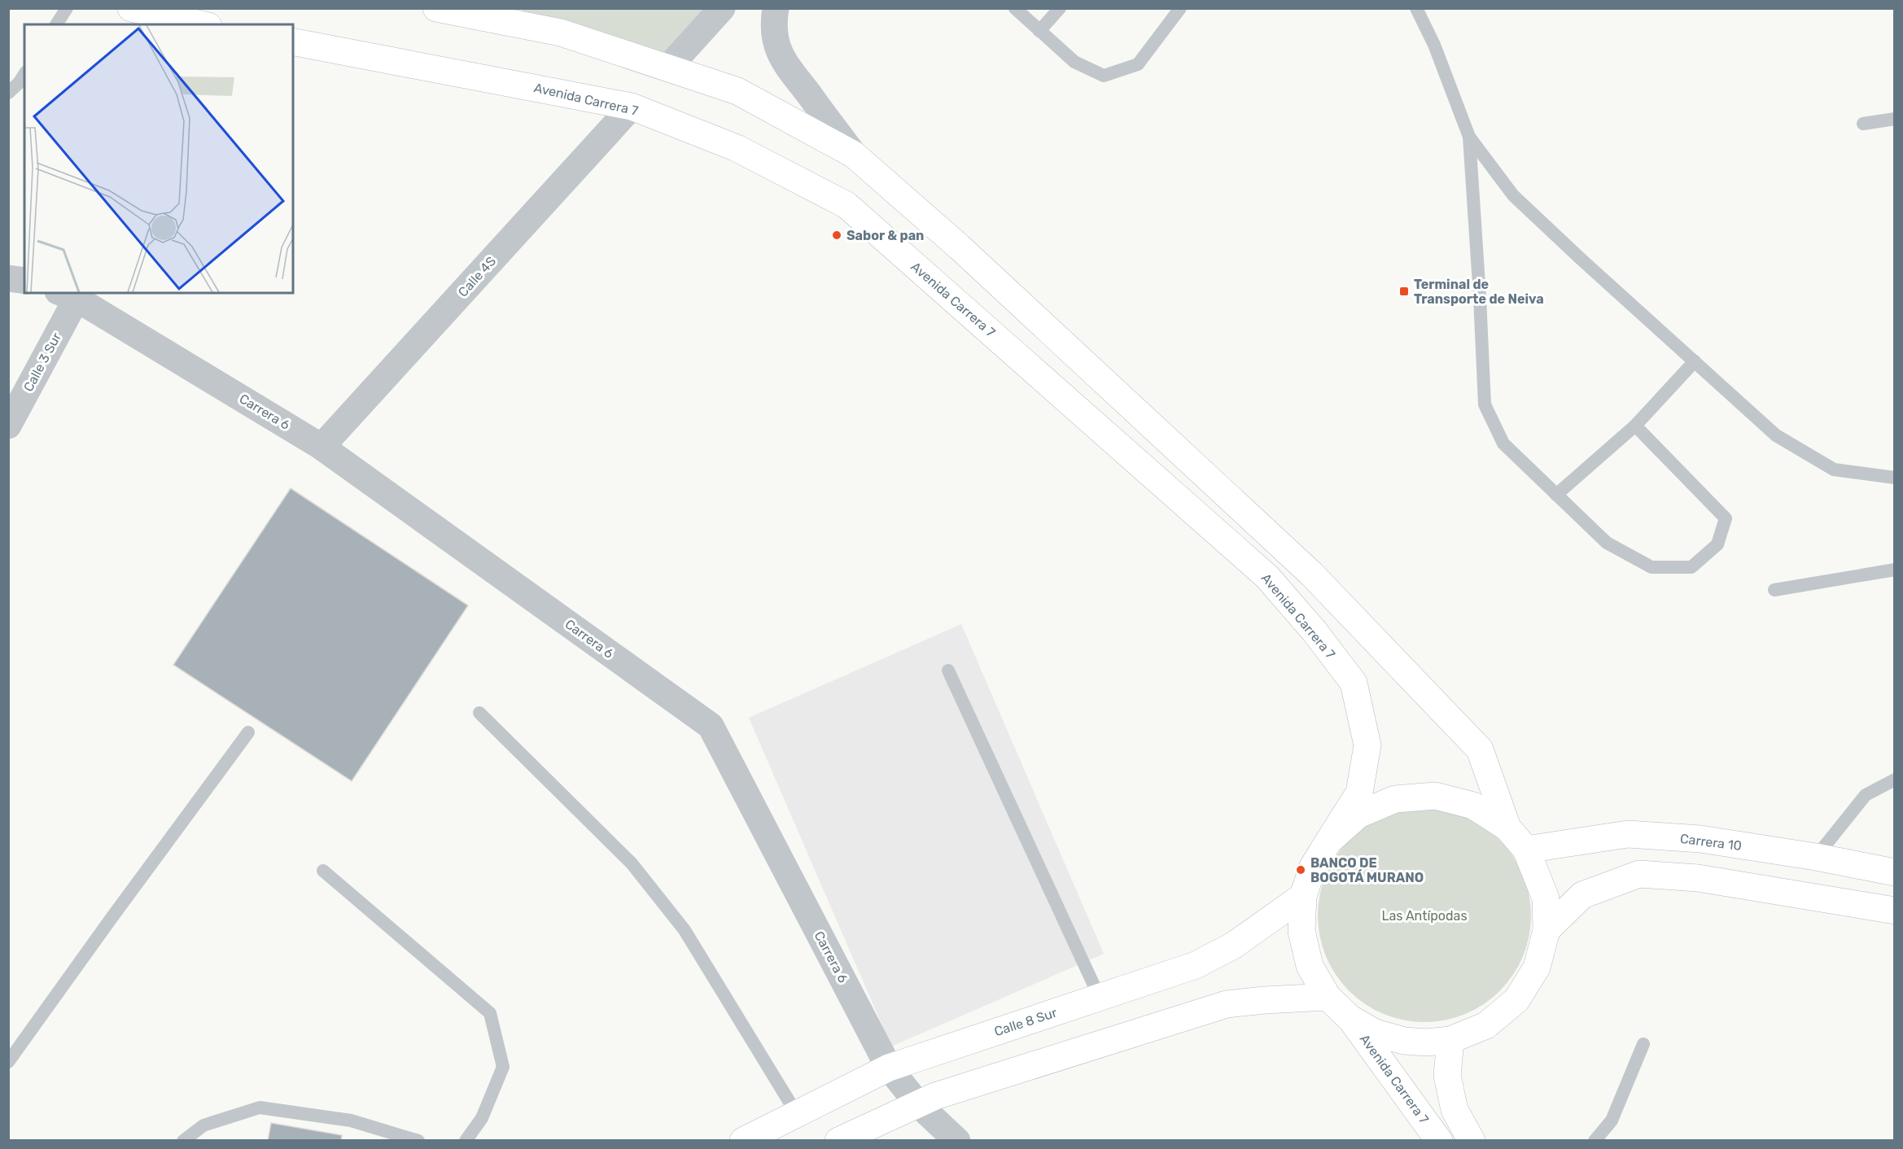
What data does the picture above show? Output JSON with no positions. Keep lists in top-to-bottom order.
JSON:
{
  "streets": {
    "main road": ["Avenida Carrera 7", "Carrera 10", "Calle 8 Sur"],
    "street": ["Calle 4S", "Calle 3 Sur", "Carrera 6"]
  },
  "crossings": [
    ["Avenida Carrera 7", "Calle 4S"],
    ["Avenida Carrera 7", "Calle 8 Sur"],
    ["Calle 4S", "Carrera 6"],
    ["Calle 3 Sur", "Carrera 6"],
    ["Carrera 6", "Calle 8 Sur"]
  ],
  "parks": ["Las Antípodas"],
  "places": {
    "other": ["Sabor & pan", "BANCO DE BOGOTÁ MURANO"],
    "transit": ["Terminal de Transporte de Neiva"]
  }
}
